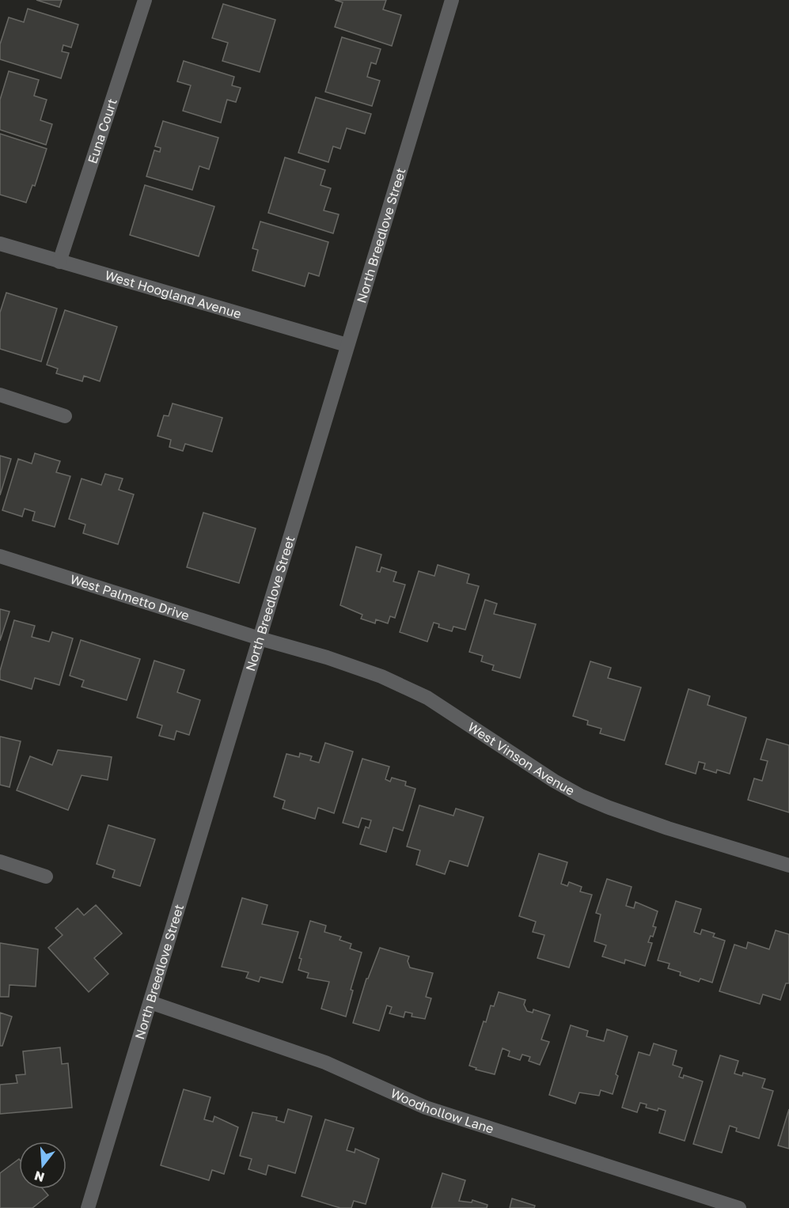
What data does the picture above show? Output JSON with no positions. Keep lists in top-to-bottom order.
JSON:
{
  "streets": {
    "street": [
      "Euna Court",
      "North Breedlove Street",
      "West Hoogland Avenue",
      "West Palmetto Drive",
      "West Vinson Avenue",
      "Woodhollow Lane"
    ]
  },
  "crossings": [
    ["Euna Court", "West Hoogland Avenue"],
    ["North Breedlove Street", "West Hoogland Avenue"],
    ["North Breedlove Street", "West Palmetto Drive"],
    ["North Breedlove Street", "West Vinson Avenue"],
    ["North Breedlove Street", "Woodhollow Lane"],
    ["West Palmetto Drive", "West Vinson Avenue"]
  ],
  "north": "bottom"
}
